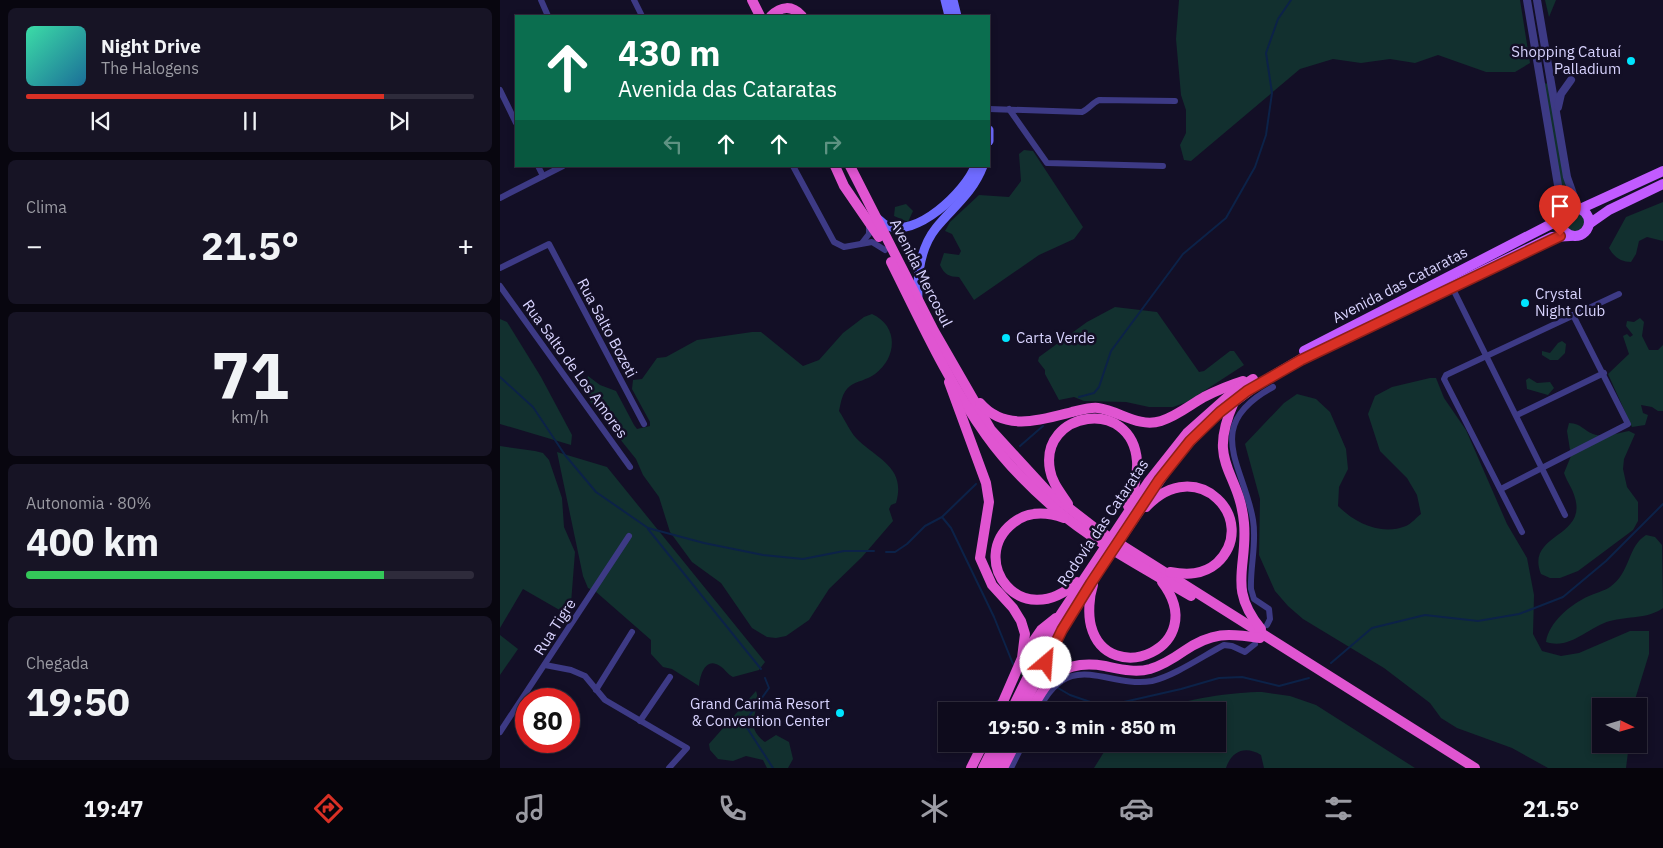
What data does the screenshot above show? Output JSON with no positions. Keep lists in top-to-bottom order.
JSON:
{
  "streets": {
    "highway": ["Avenida Mercosul", "Rodovía das Cataratas"],
    "main road": ["Avenida das Cataratas"],
    "street": ["Rua Salto Bozeti", "Rua Salto de Los Amores", "Rua Tigre"]
  },
  "crossings": [
    ["Avenida das Cataratas", "Rodovía das Cataratas"]
  ],
  "places": [
    "Shopping Catuaí Palladium",
    "Crystal Night Club",
    "Carta Verde",
    "Grand Carimã Resort & Convention Center"
  ],
  "north": "right",
  "page": {
    "turn": ["430 m", "Avenida das Cataratas"],
    "song": ["Night Drive", "The Halogens"],
    "tile": [
      "Clima",
      ["71", "km/h"],
      ["Autonomia · 80%", "400 km"],
      ["Chegada", "19:50"]
    ],
    "heat": ["−", "21.5°", "+"],
    "limit": "80",
    "trip": "19:50 · 3 min · 850 m",
    "tabs": ["19:47", "21.5°"]
  }
}
